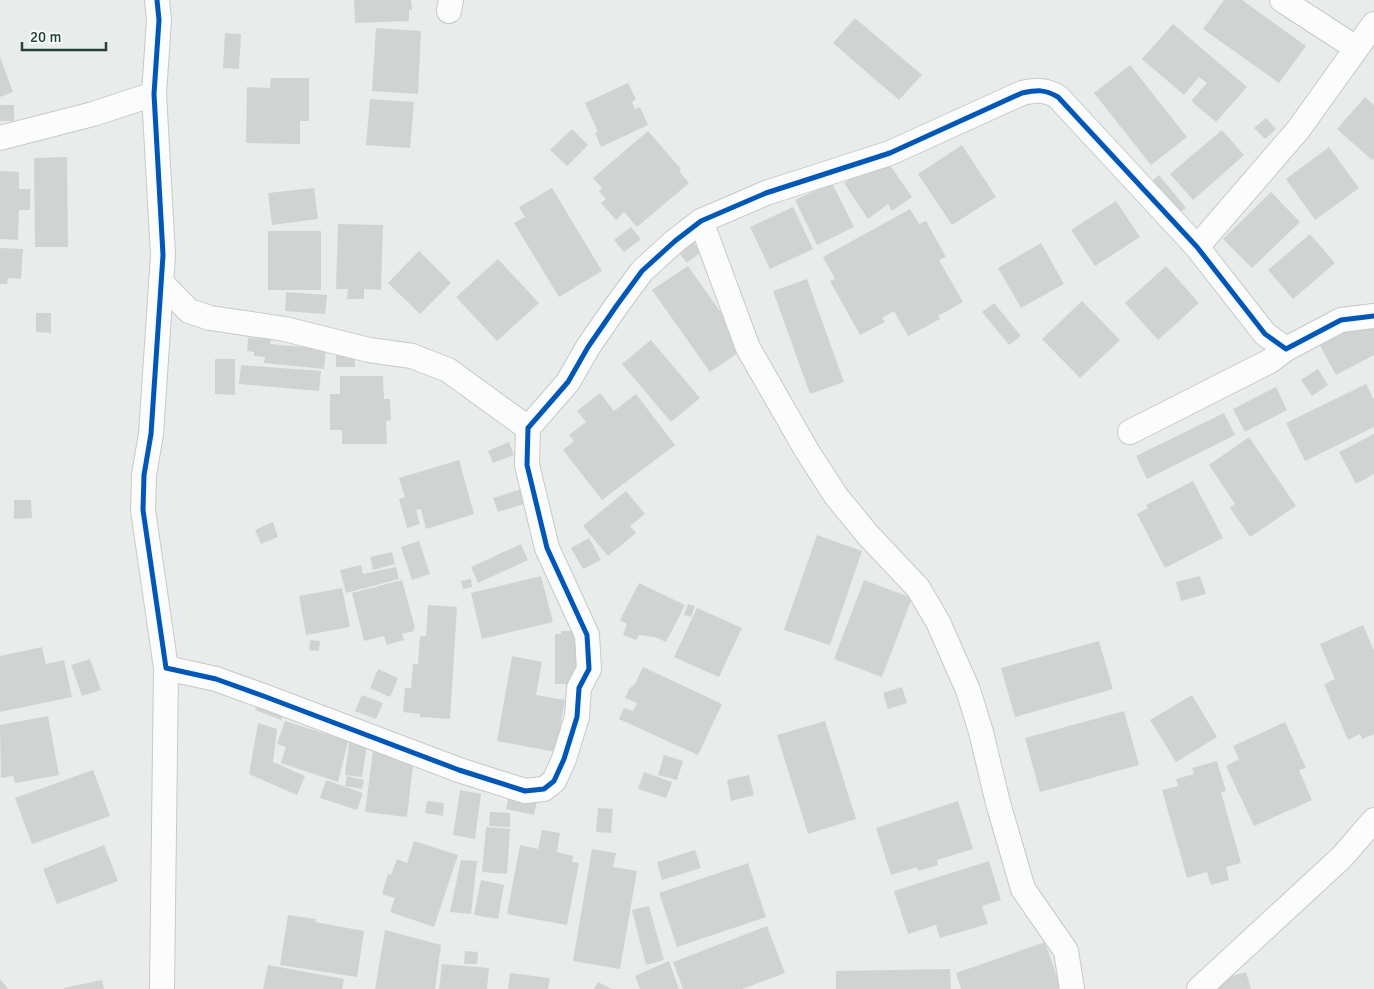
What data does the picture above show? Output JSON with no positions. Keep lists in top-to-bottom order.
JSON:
{
  "scale_bar": "20 m"
}
